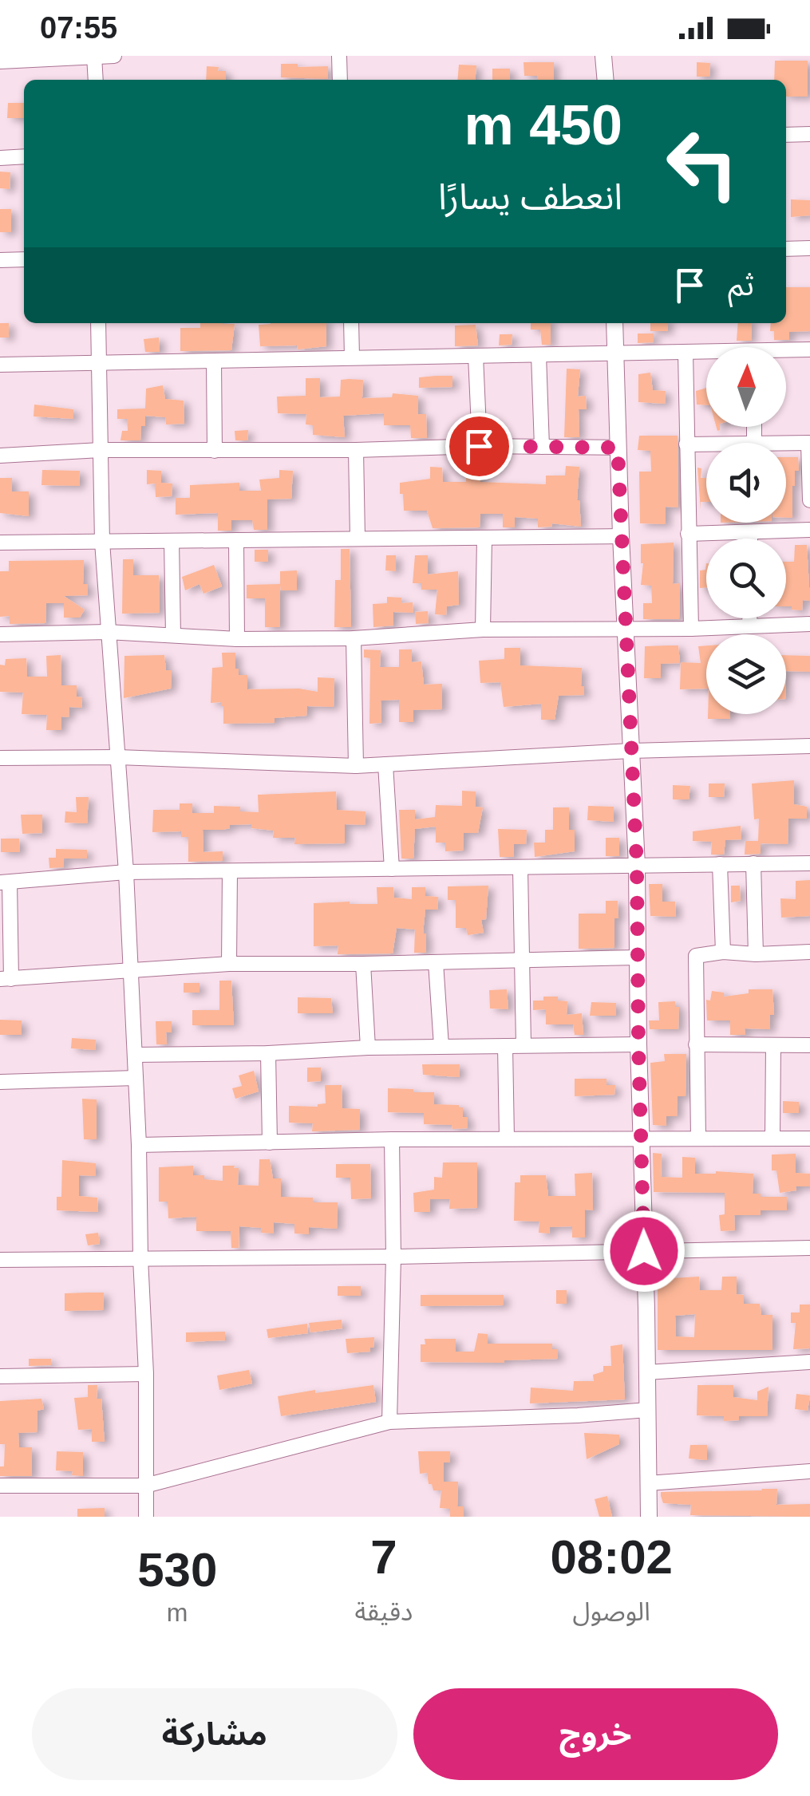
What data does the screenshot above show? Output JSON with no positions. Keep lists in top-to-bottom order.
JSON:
{
  "north": "top",
  "page": {
    "status": "07:55",
    "turn": ["450 m", "انعطف يسارًا"],
    "then": "ثم",
    "eta": [
      "08:02",
      "الوصول",
      "7",
      "دقيقة",
      "530",
      "m"
    ],
    "buttons": ["خروج", "مشاركة"]
  }
}
